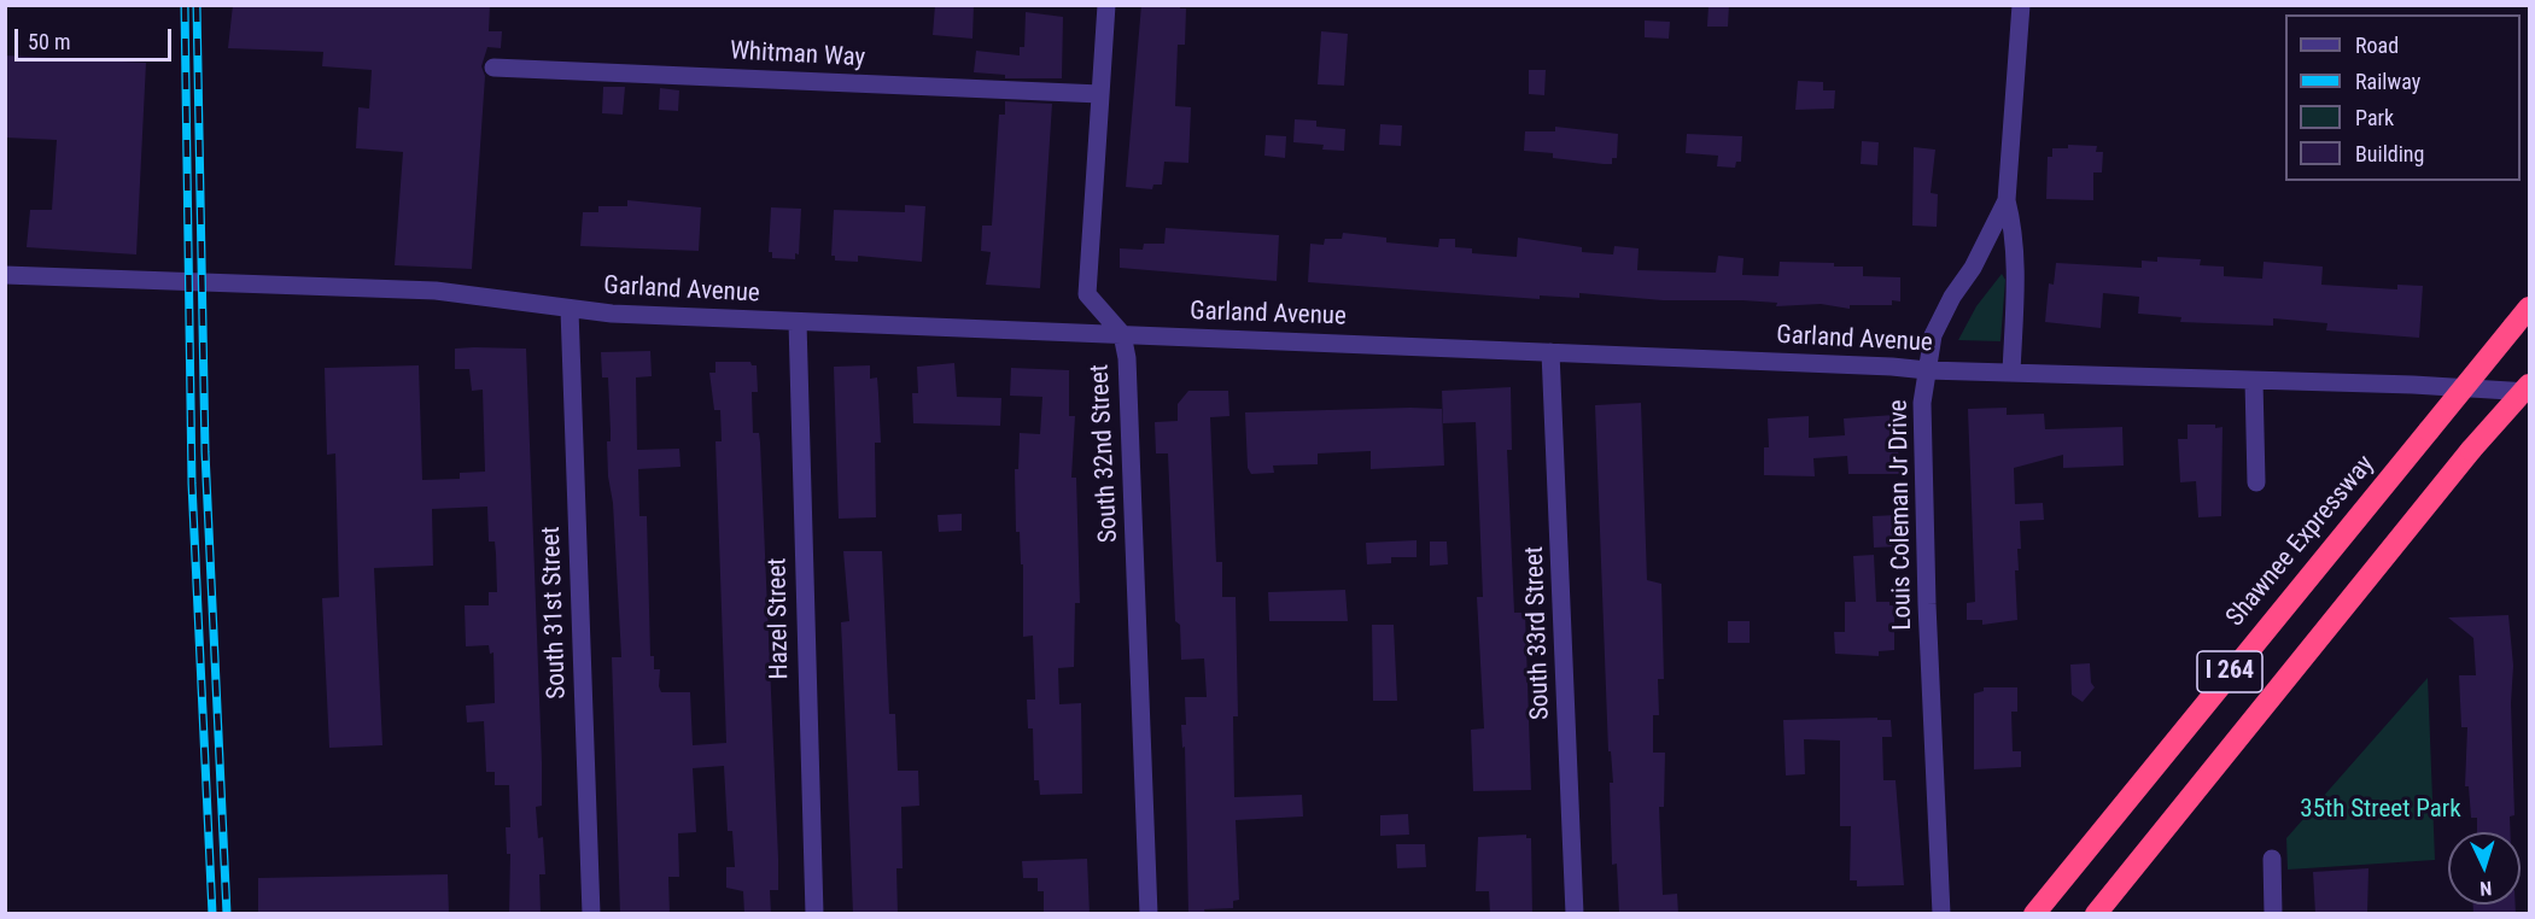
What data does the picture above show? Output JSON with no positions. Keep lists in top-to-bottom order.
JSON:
{
  "streets": {
    "highway": ["Shawnee Expressway", "I 264"],
    "street": [
      "Whitman Way",
      "Garland Avenue",
      "South 32nd Street",
      "Louis Coleman Jr Drive",
      "South 31st Street",
      "Hazel Street",
      "South 33rd Street"
    ]
  },
  "crossings": [
    ["Whitman Way", "South 32nd Street"],
    ["Garland Avenue", "South 32nd Street"],
    ["Garland Avenue", "Louis Coleman Jr Drive"],
    ["Garland Avenue", "South 31st Street"],
    ["Garland Avenue", "Hazel Street"],
    ["Garland Avenue", "South 33rd Street"]
  ],
  "parks": ["35th Street Park"],
  "legend": [
    "Road",
    "Railway",
    "Park",
    "Building"
  ],
  "scale_bar": "50 m",
  "north": "bottom"
}
